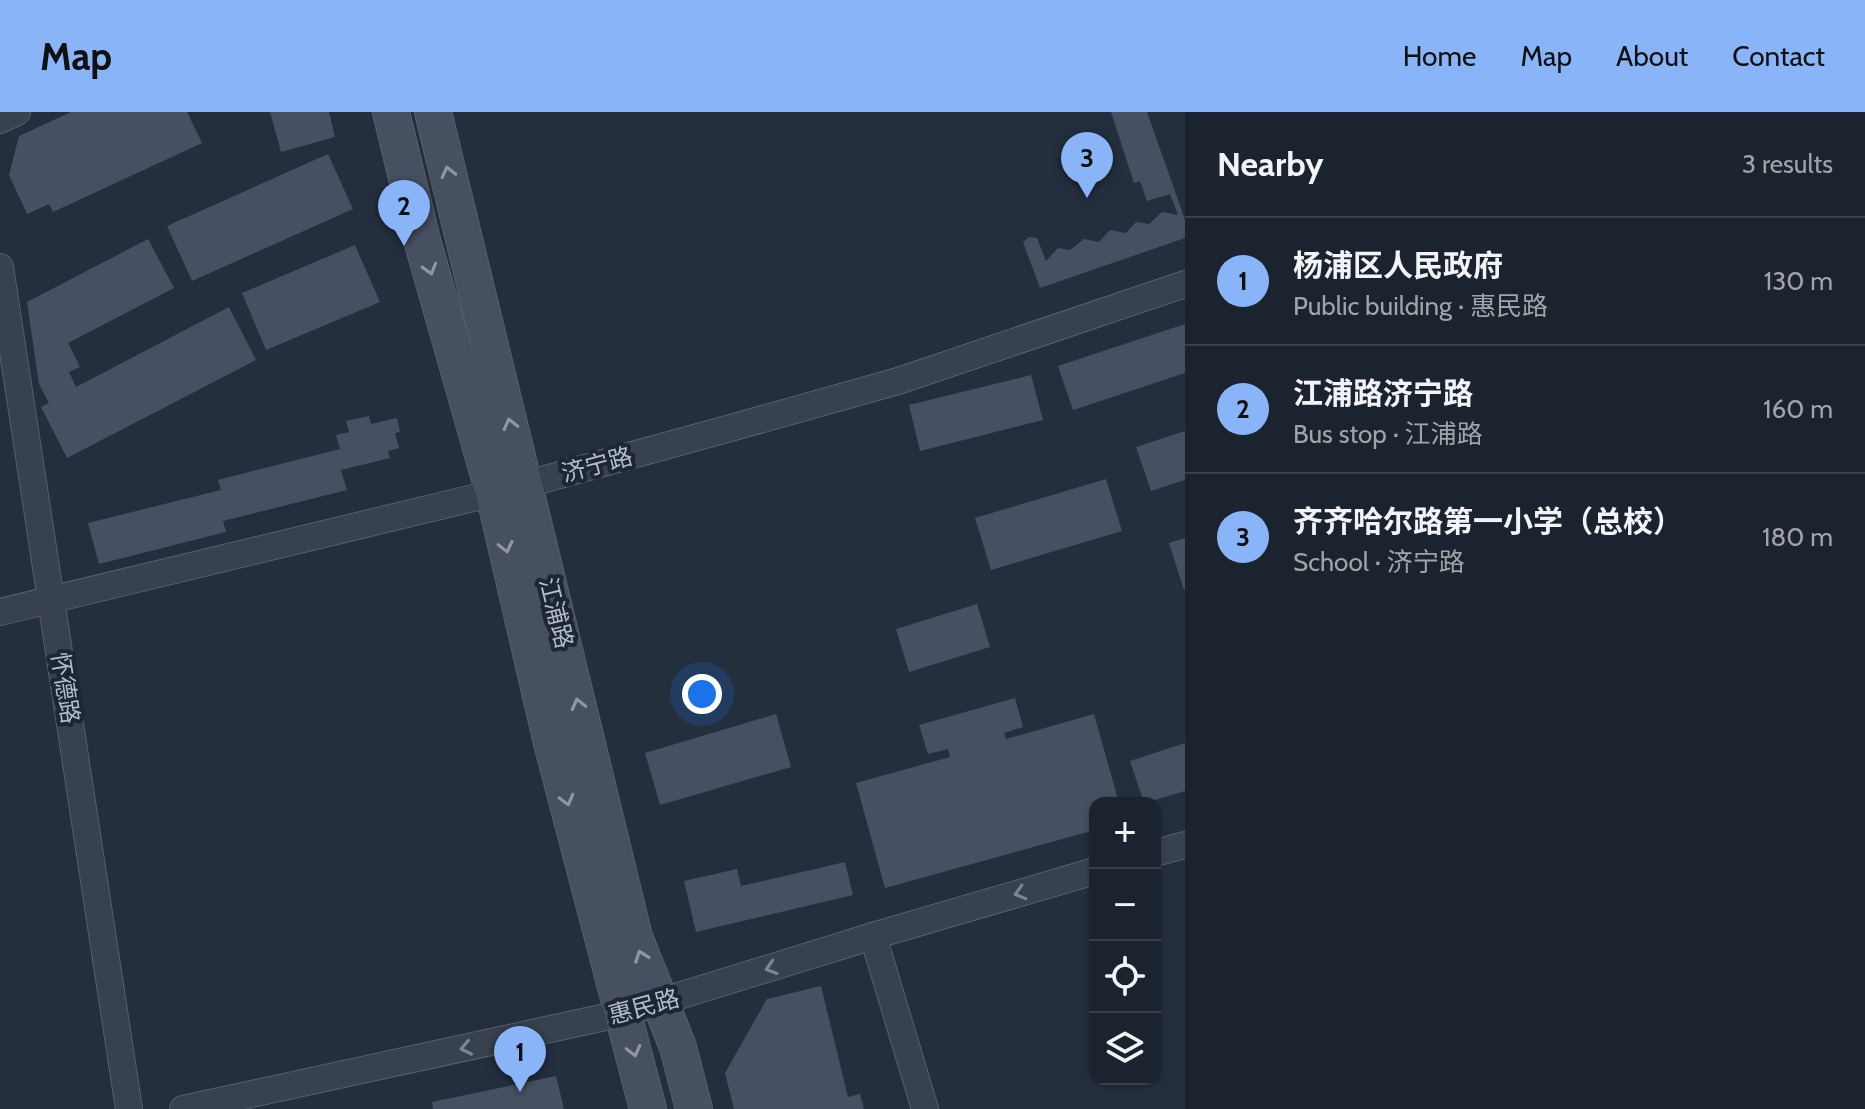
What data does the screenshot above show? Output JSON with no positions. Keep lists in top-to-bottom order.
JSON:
{
  "streets": {
    "main road": ["江浦路"],
    "street": ["济宁路", "怀德路", "惠民路"]
  },
  "crossings": [
    ["济宁路", "江浦路"],
    ["济宁路", "怀德路"],
    ["江浦路", "惠民路"]
  ],
  "one_way": ["惠民路"],
  "page": {
    "header": "Map",
    "nav": [
      "Home",
      "Map",
      "About",
      "Contact"
    ],
    "heading": ["Nearby", "3 results"],
    "pins": ["3", "2", "1"],
    "list": [
      {
        "mark": "1",
        "name": "杨浦区人民政府",
        "note": "Public building · 惠民路",
        "value": "130 m"
      },
      {
        "mark": "2",
        "name": "江浦路济宁路",
        "note": "Bus stop · 江浦路",
        "value": "160 m"
      },
      {
        "mark": "3",
        "name": "齐齐哈尔路第一小学（总校）",
        "note": "School · 济宁路",
        "value": "180 m"
      }
    ],
    "map_buttons": ["+", "−"]
  }
}
